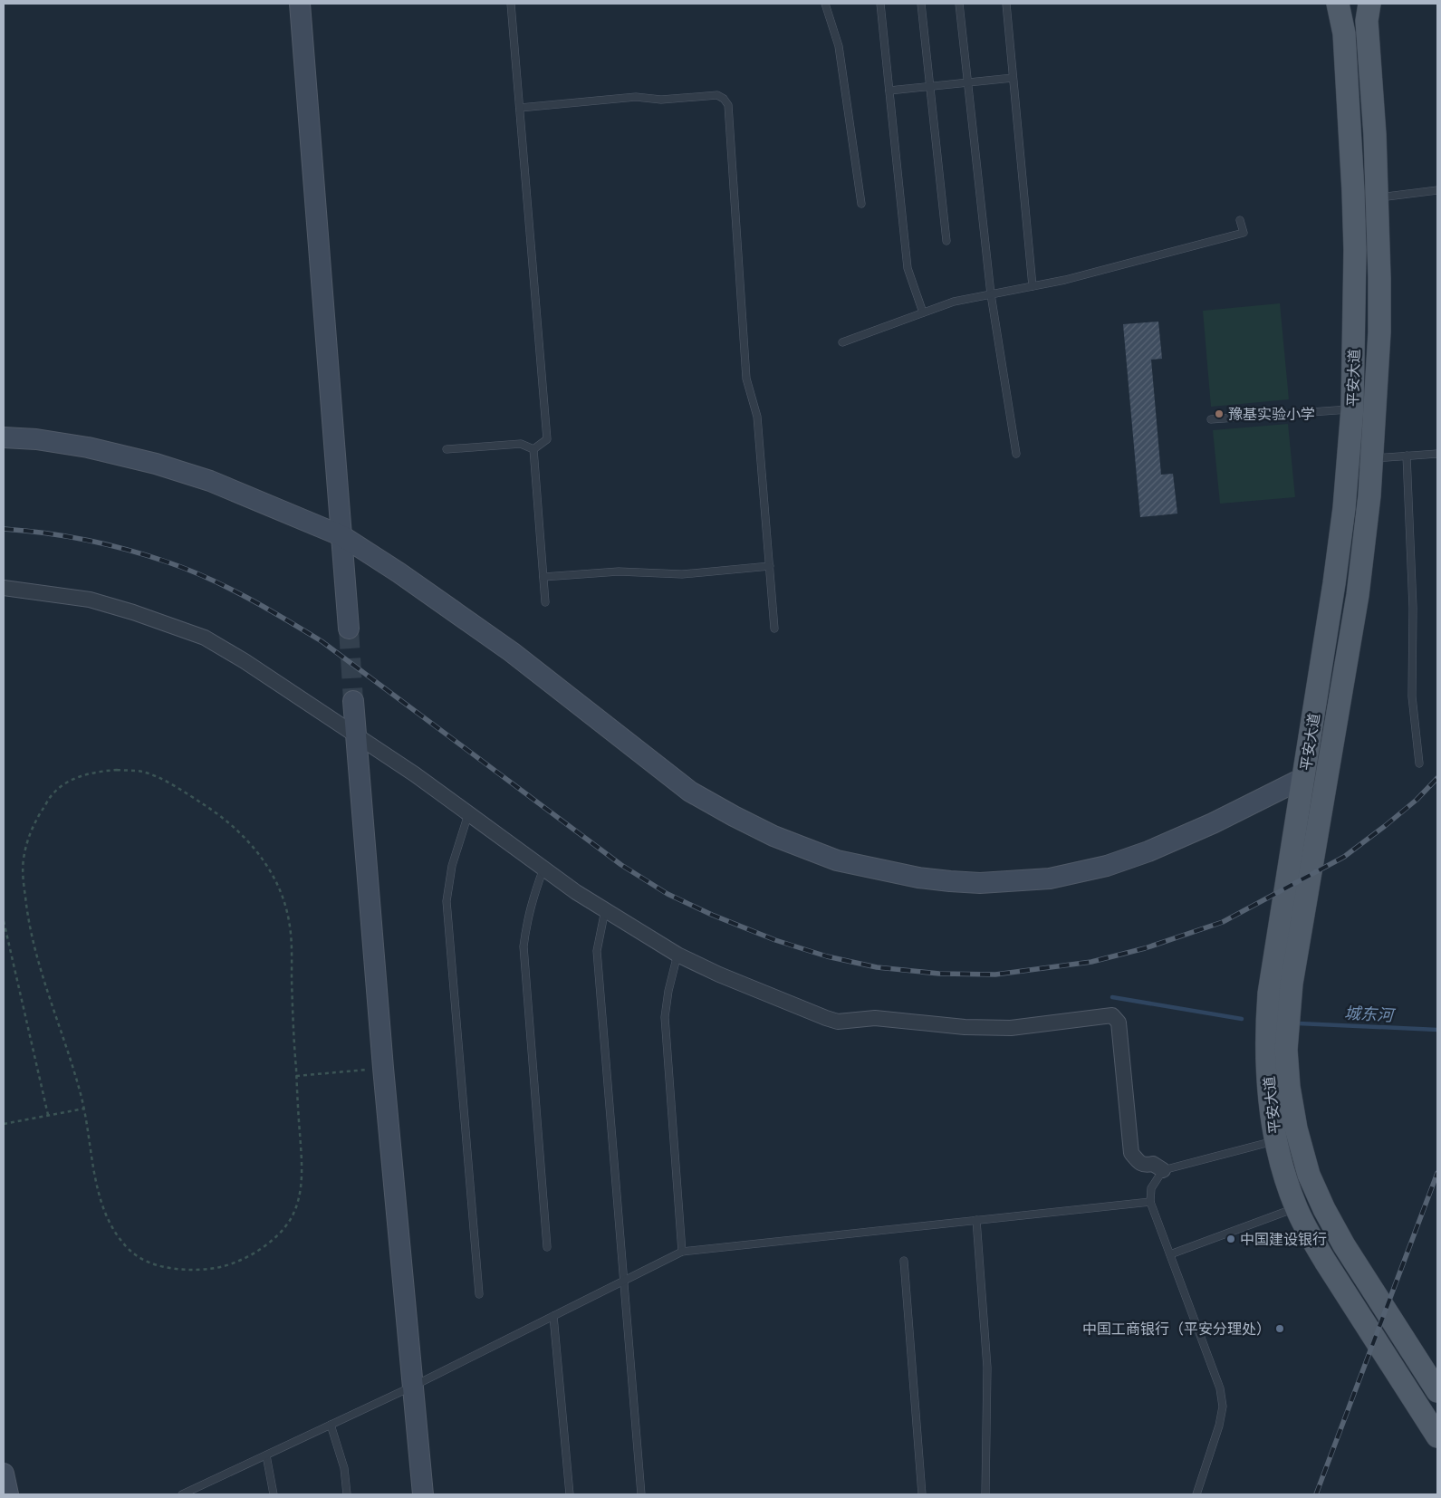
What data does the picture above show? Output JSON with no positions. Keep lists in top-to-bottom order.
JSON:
{
  "streets": {
    "main road": ["平安大道"]
  },
  "water": ["城东河"],
  "places": ["豫基实验小学", "中国建设银行", "中国工商银行（平安分理处）"]
}
